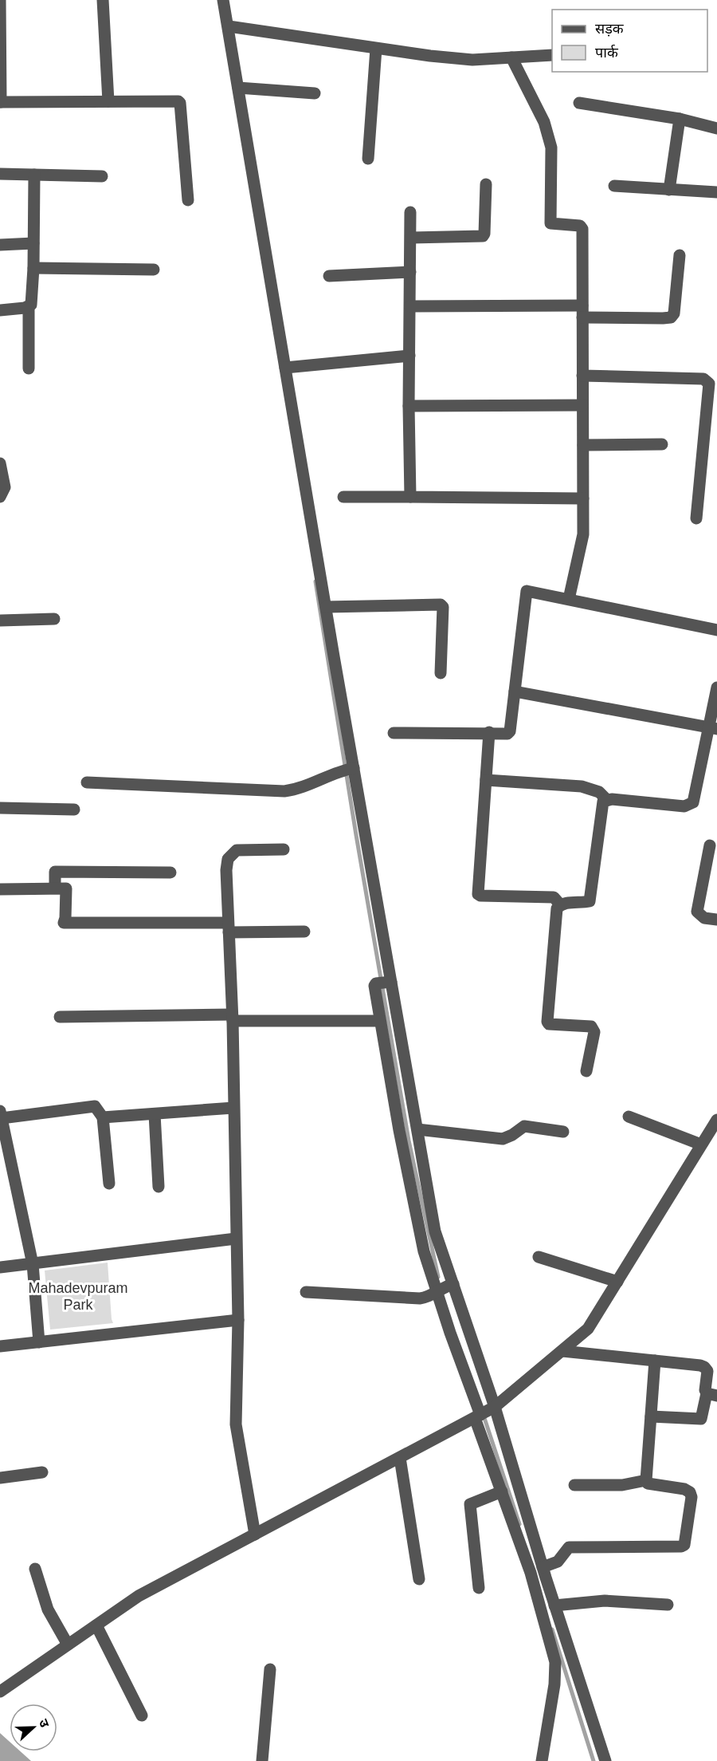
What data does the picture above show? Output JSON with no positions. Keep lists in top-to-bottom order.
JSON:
{
  "parks": ["Mahadevpuram Park"],
  "legend": ["सड़क", "पार्क"],
  "north": "right"
}
